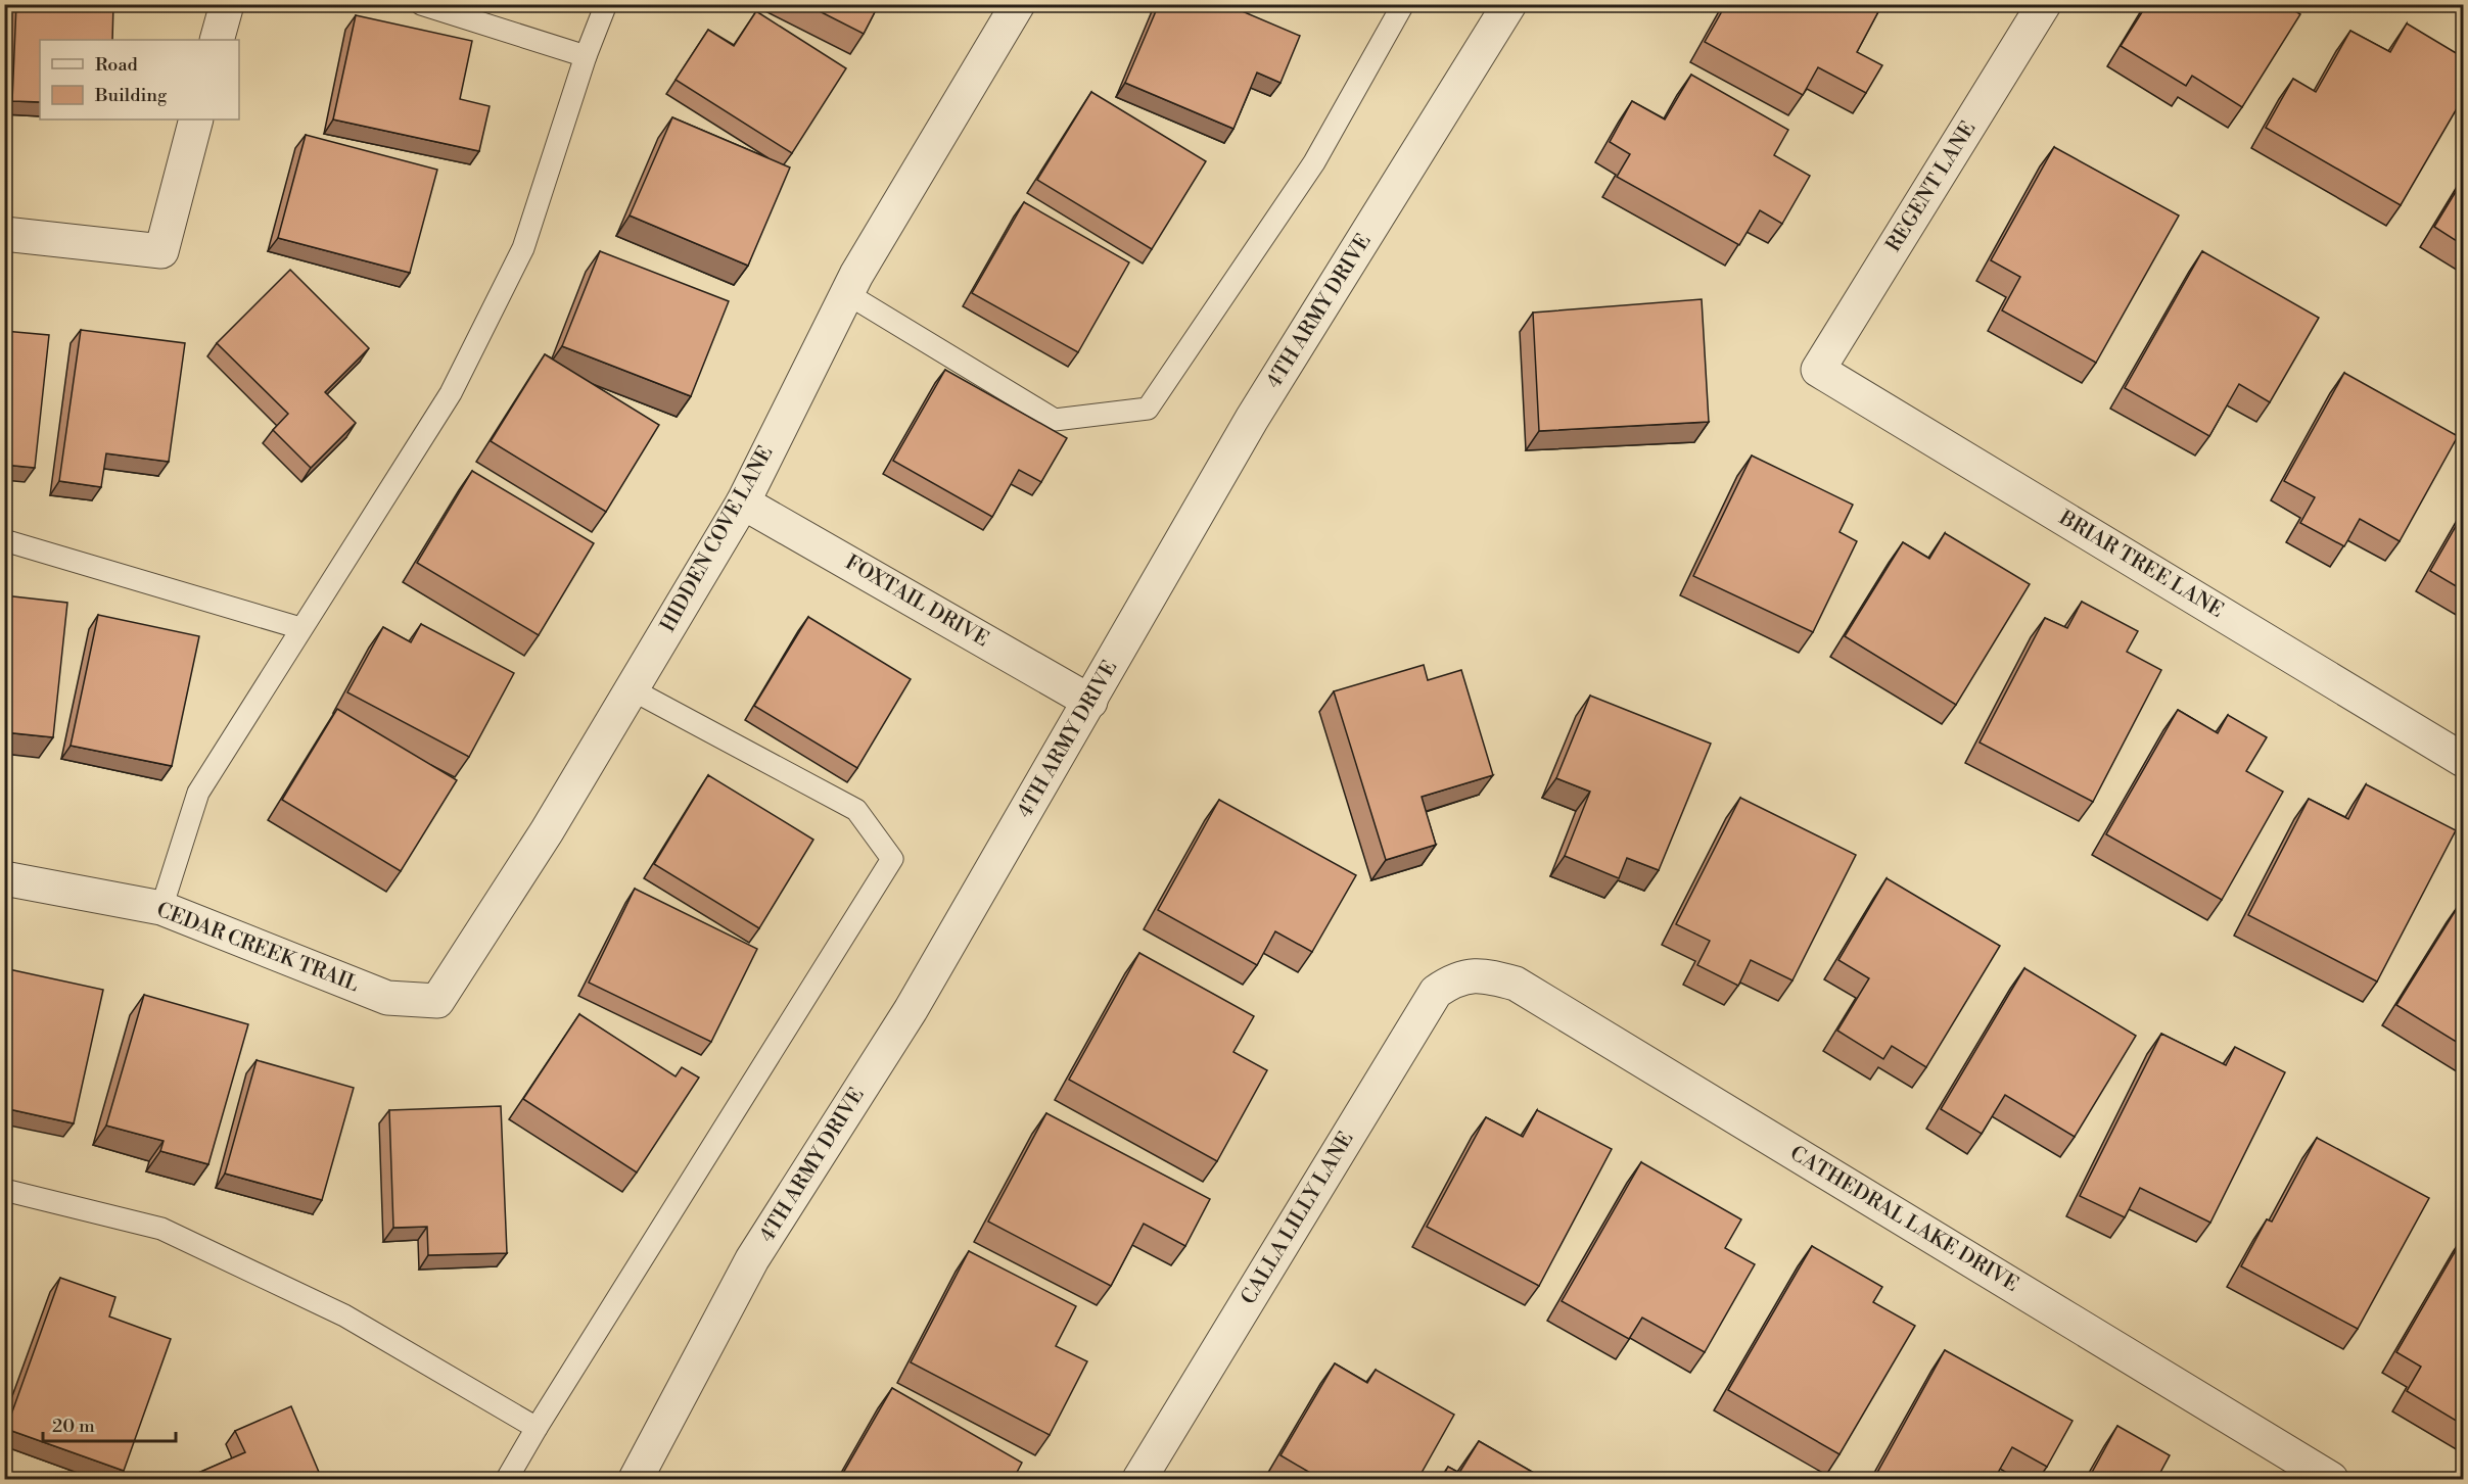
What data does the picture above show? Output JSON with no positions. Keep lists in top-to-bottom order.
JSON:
{
  "streets": {
    "street": [
      "REGENT LANE",
      "4TH ARMY DRIVE",
      "HIDDEN COVE LANE",
      "BRIAR TREE LANE",
      "FOXTAIL DRIVE",
      "CEDAR CREEK TRAIL",
      "CALLA LILLY LANE",
      "CATHEDRAL LAKE DRIVE"
    ]
  },
  "crossings": [
    ["REGENT LANE", "BRIAR TREE LANE"],
    ["4TH ARMY DRIVE", "FOXTAIL DRIVE"],
    ["HIDDEN COVE LANE", "FOXTAIL DRIVE"],
    ["HIDDEN COVE LANE", "CEDAR CREEK TRAIL"],
    ["CALLA LILLY LANE", "CATHEDRAL LAKE DRIVE"]
  ],
  "legend": ["Road", "Building"],
  "scale_bar": "20 m"
}
